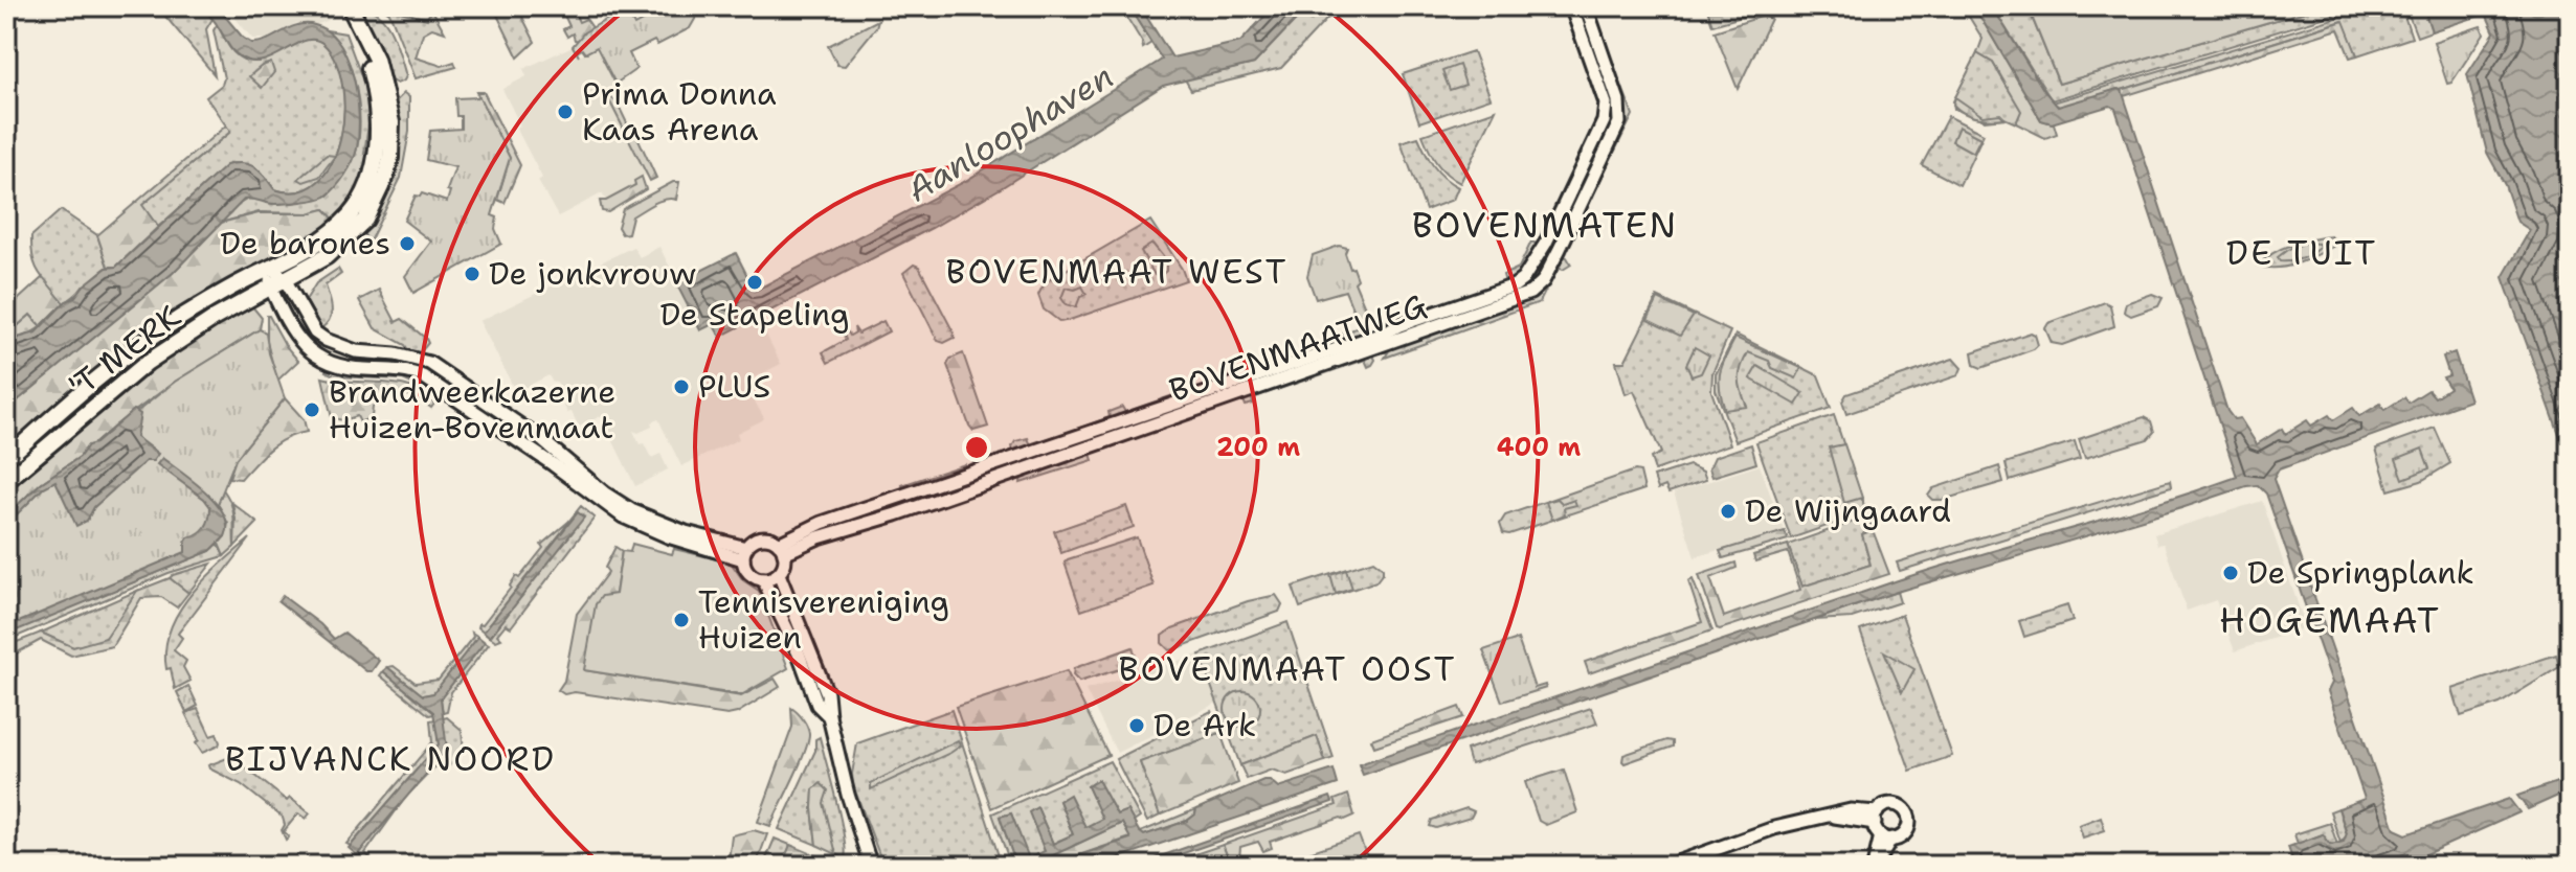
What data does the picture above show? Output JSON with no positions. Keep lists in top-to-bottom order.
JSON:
{
  "streets": {
    "main road": ["'T MERK"],
    "street": ["BOVENMAATWEG"]
  },
  "districts": [
    "BOVENMATEN",
    "DE TUIT",
    "BOVENMAAT WEST",
    "HOGEMAAT",
    "BOVENMAAT OOST",
    "BIJVANCK NOORD"
  ],
  "water": ["Aanloophaven"],
  "places": [
    "Prima Donna Kaas Arena",
    "De barones",
    "De jonkvrouw",
    "De Stapeling",
    "PLUS",
    "Brandweerkazerne Huizen-Bovenmaat",
    "De Wijngaard",
    "De Springplank",
    "Tennisvereniging Huizen",
    "De Ark"
  ],
  "rings": ["200 m", "400 m"]
}
